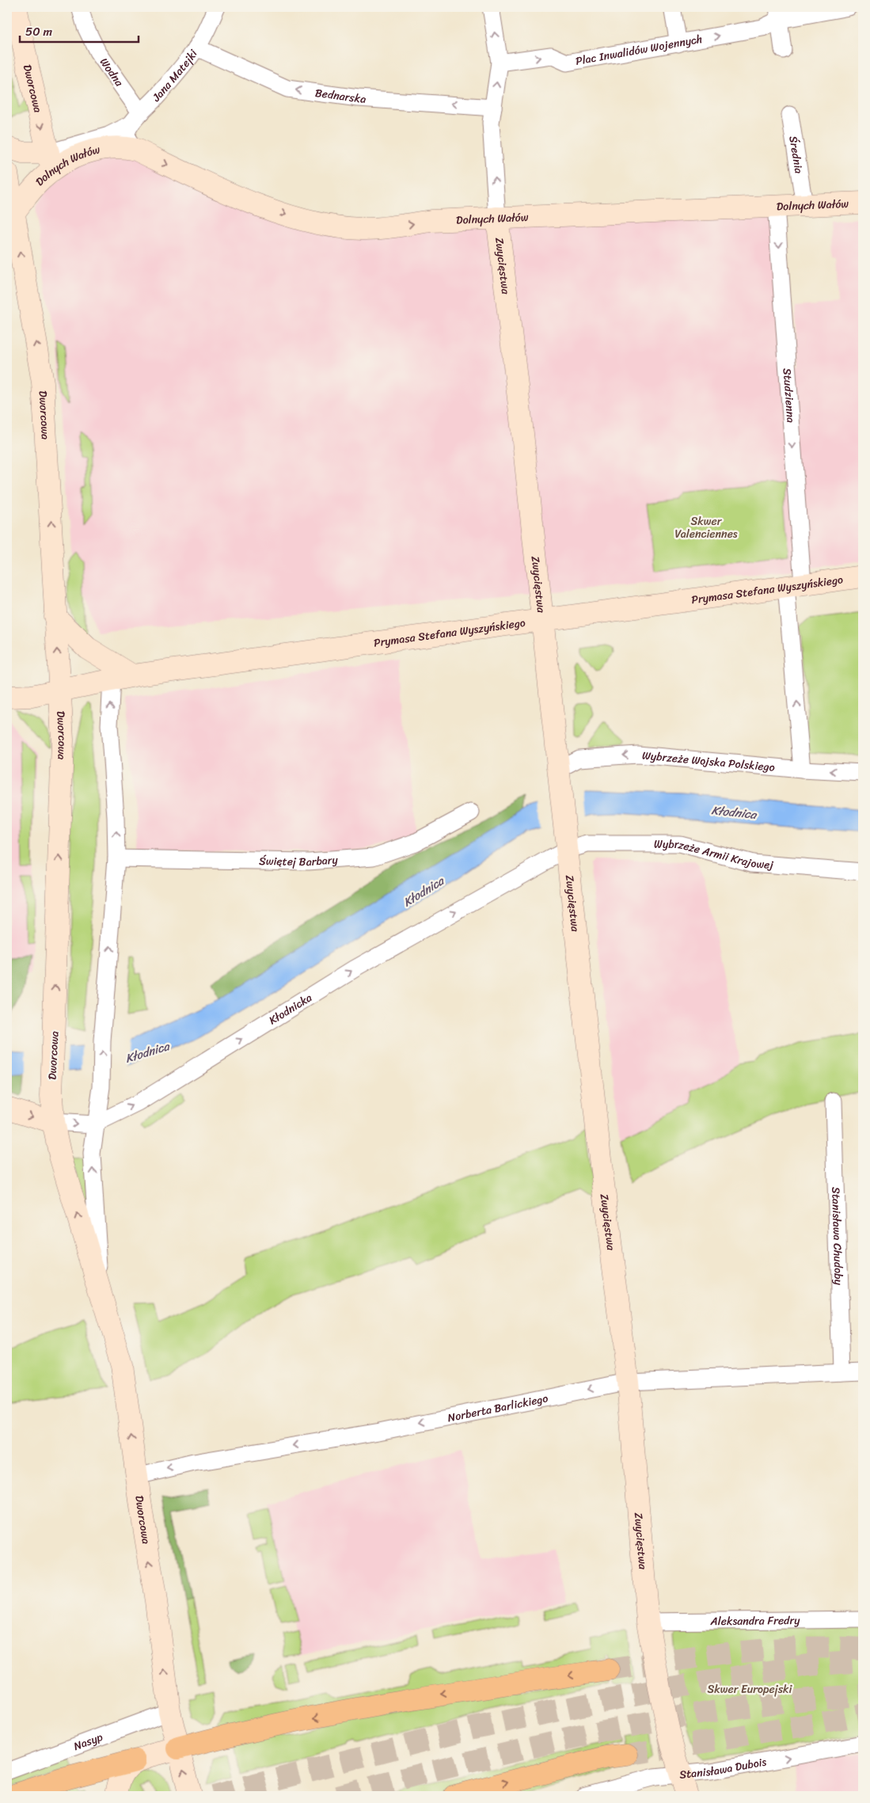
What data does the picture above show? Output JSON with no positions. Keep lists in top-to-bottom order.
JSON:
{
  "streets": {
    "street": [
      "Plac Inwalidów Wojennych",
      "Wodna",
      "Jana Matejki",
      "Dworcowa",
      "Bednarska",
      "Średnia",
      "Dolnych Wałów",
      "Zwycięstwa",
      "Studzienna",
      "Prymasa Stefana Wyszyńskiego",
      "Wybrzeże Wojska Polskiego",
      "Wybrzeże Armii Krajowej",
      "Świętej Barbary",
      "Kłodnicka",
      "Stanisława Chudoby",
      "Norberta Barlickiego",
      "Aleksandra Fredry",
      "Nasyp",
      "Stanisława Dubois"
    ]
  },
  "crossings": [
    ["Plac Inwalidów Wojennych", "Zwycięstwa"],
    ["Wodna", "Jana Matejki"],
    ["Wodna", "Dolnych Wałów"],
    ["Jana Matejki", "Bednarska"],
    ["Jana Matejki", "Dolnych Wałów"],
    ["Dworcowa", "Dolnych Wałów"],
    ["Dworcowa", "Prymasa Stefana Wyszyńskiego"],
    ["Dworcowa", "Świętej Barbary"],
    ["Dworcowa", "Kłodnicka"],
    ["Dworcowa", "Norberta Barlickiego"],
    ["Dworcowa", "Nasyp"],
    ["Bednarska", "Zwycięstwa"],
    ["Dolnych Wałów", "Zwycięstwa"],
    ["Dolnych Wałów", "Studzienna"],
    ["Zwycięstwa", "Prymasa Stefana Wyszyńskiego"],
    ["Zwycięstwa", "Wybrzeże Wojska Polskiego"],
    ["Zwycięstwa", "Wybrzeże Armii Krajowej"],
    ["Zwycięstwa", "Kłodnicka"],
    ["Zwycięstwa", "Norberta Barlickiego"],
    ["Zwycięstwa", "Aleksandra Fredry"],
    ["Zwycięstwa", "Stanisława Dubois"],
    ["Studzienna", "Prymasa Stefana Wyszyńskiego"],
    ["Studzienna", "Wybrzeże Wojska Polskiego"],
    ["Wybrzeże Armii Krajowej", "Kłodnicka"],
    ["Stanisława Chudoby", "Norberta Barlickiego"]
  ],
  "one_way": [
    "Plac Inwalidów Wojennych",
    "Dworcowa",
    "Bednarska",
    "Dolnych Wałów",
    "Wybrzeże Wojska Polskiego",
    "Kłodnicka",
    "Norberta Barlickiego",
    "Stanisława Dubois"
  ],
  "water": ["Kłodnica"],
  "parks": ["Skwer Valenciennes", "Skwer Europejski"],
  "scale_bar": "50 m"
}
